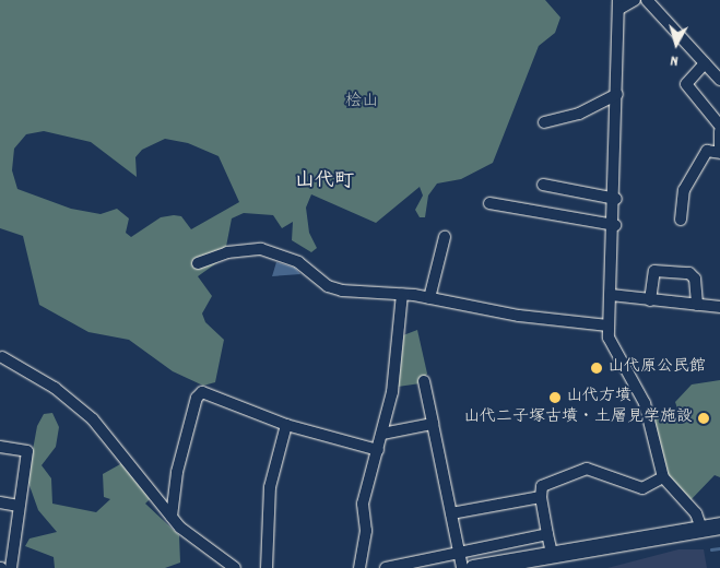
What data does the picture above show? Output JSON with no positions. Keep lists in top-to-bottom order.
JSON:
{
  "districts": ["山代町"],
  "parks": ["桧山"],
  "places": ["山代原公民館", "山代方墳", "山代二子塚古墳・土層見学施設"],
  "north": "bottom"
}
